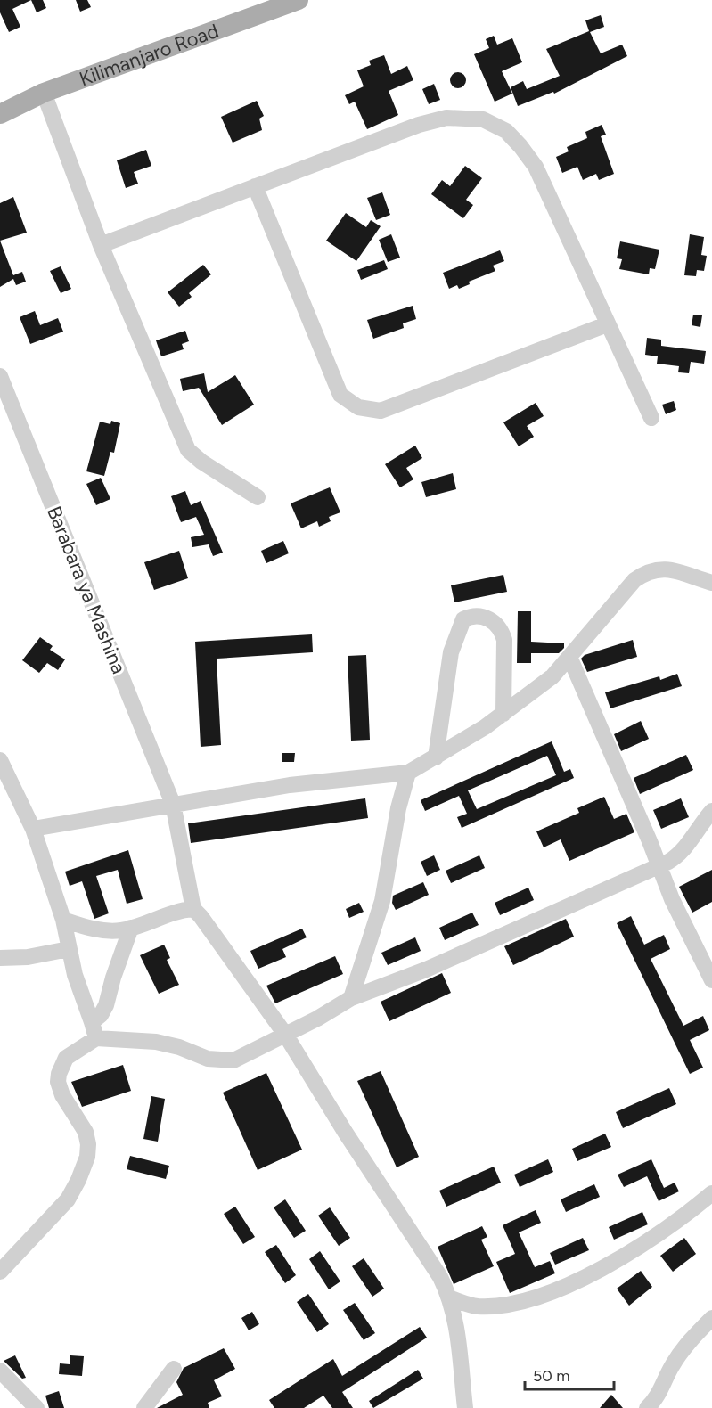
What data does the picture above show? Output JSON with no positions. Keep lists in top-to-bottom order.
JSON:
{
  "streets": {
    "main road": ["Kilimanjaro Road"],
    "street": ["Barabara ya Mashina"]
  },
  "scale_bar": "50 m"
}
